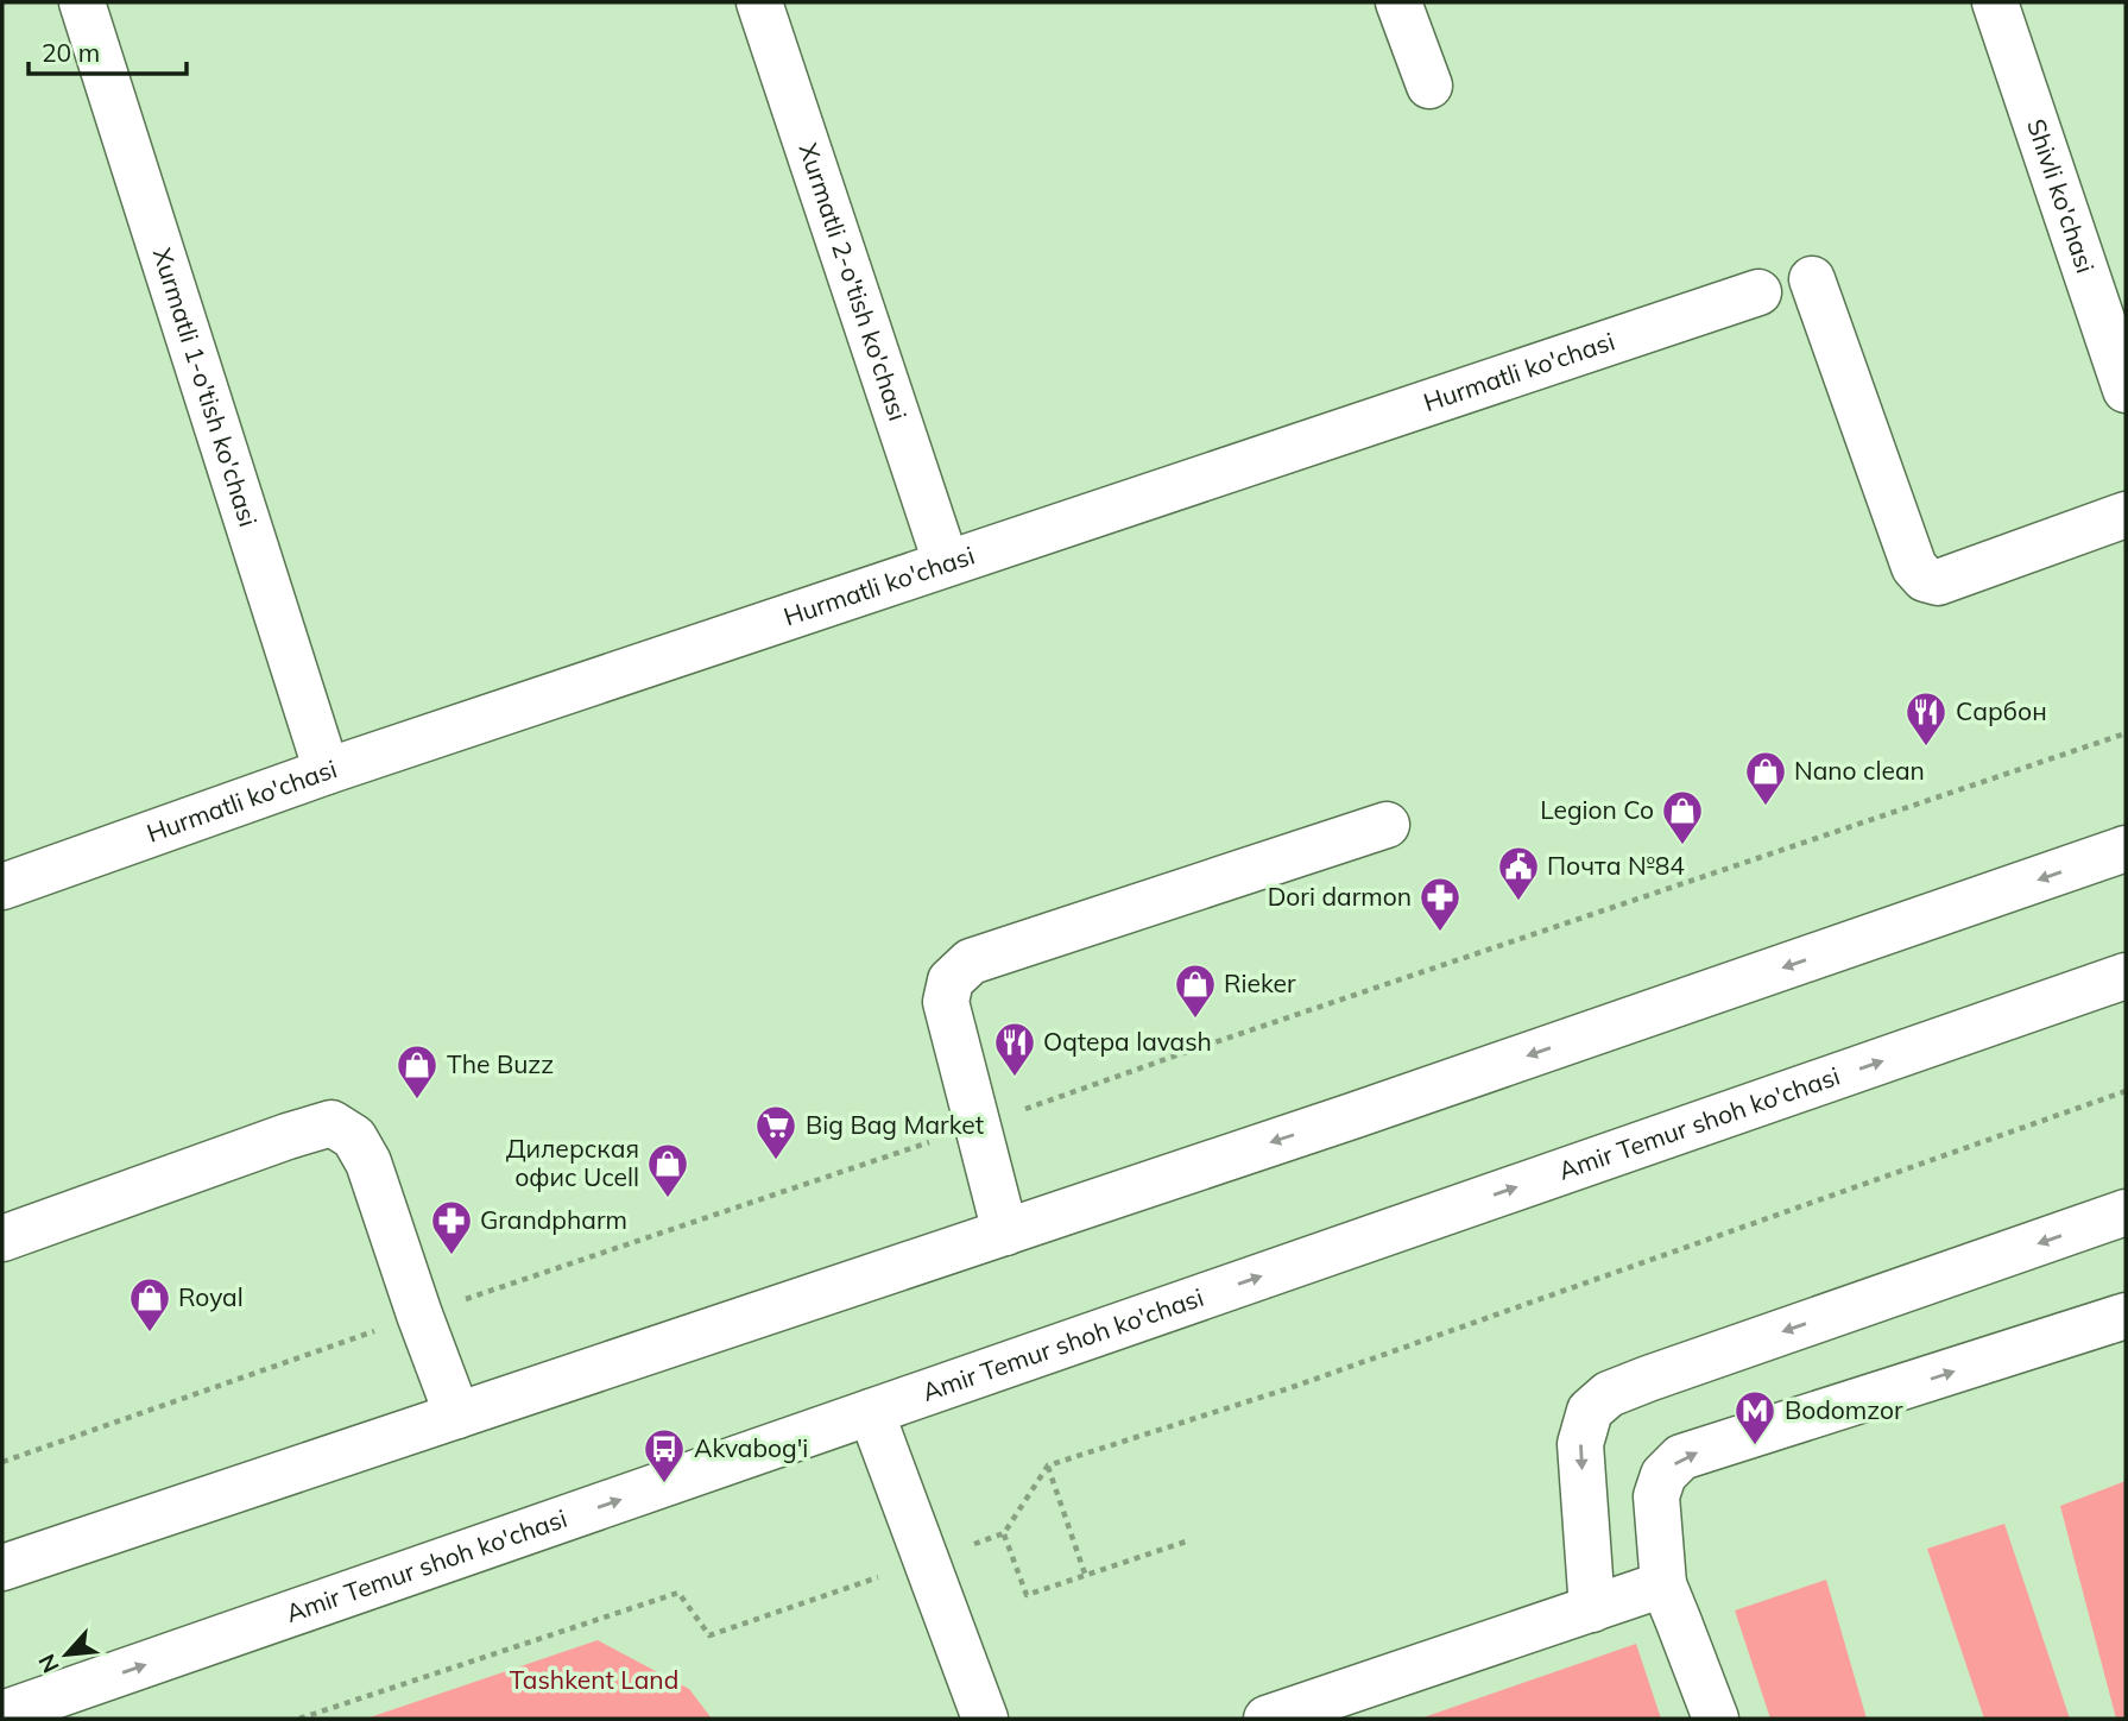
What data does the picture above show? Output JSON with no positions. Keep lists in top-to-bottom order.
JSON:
{
  "streets": {
    "main road": [
      "Shivli ko'chasi",
      "Xurmatli 2-o'tish ko'chasi",
      "Hurmatli ko'chasi",
      "Xurmatli 1-o'tish ko'chasi",
      "Amir Temur shoh ko'chasi"
    ]
  },
  "crossings": [
    ["Xurmatli 2-o'tish ko'chasi", "Hurmatli ko'chasi"],
    ["Hurmatli ko'chasi", "Xurmatli 1-o'tish ko'chasi"]
  ],
  "parks": ["Tashkent Land"],
  "places": {
    "restaurant": ["Сарбон", "Oqtepa lavash"],
    "shop": [
      "Nano clean",
      "Legion Co",
      "Rieker",
      "The Buzz",
      "Дилерская офис Ucell",
      "Royal"
    ],
    "public building": ["Почта №84"],
    "pharmacy": ["Dori darmon", "Grandpharm"],
    "supermarket": ["Big Bag Market"],
    "metro station": ["Bodomzor"],
    "bus stop": ["Akvabog'i"]
  },
  "scale_bar": "20 m",
  "north": "bottom left"
}
